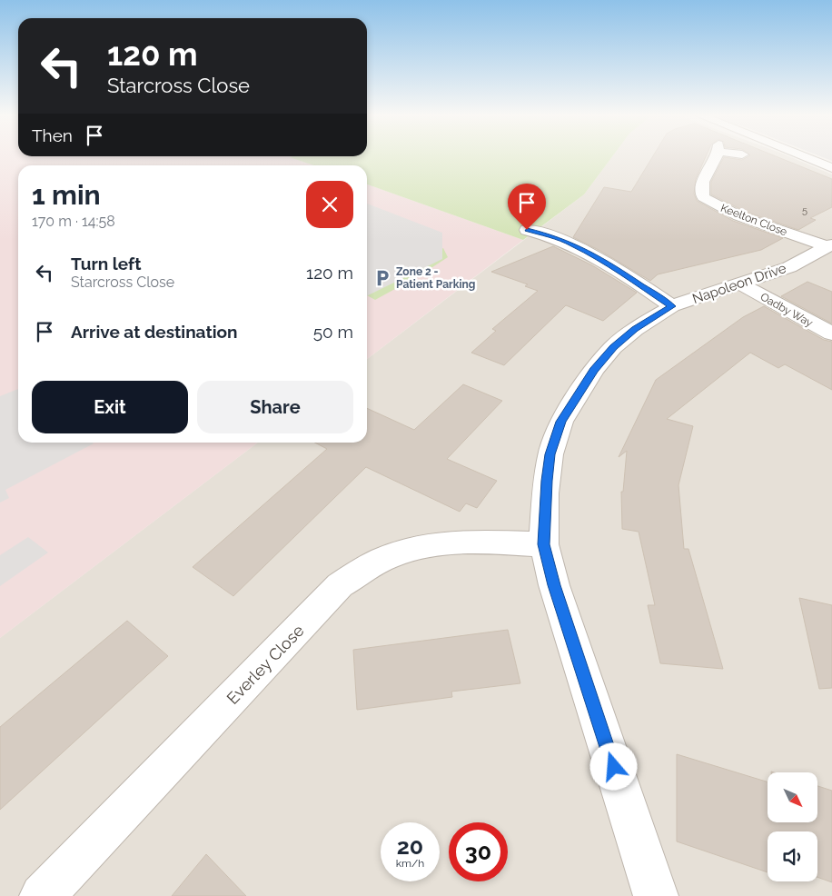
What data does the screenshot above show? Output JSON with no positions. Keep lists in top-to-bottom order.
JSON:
{
  "streets": {
    "street": [
      "Keelton Close",
      "Napoleon Drive",
      "Oadby Way",
      "Everley Close"
    ]
  },
  "crossings": [
    ["Keelton Close", "Napoleon Drive"],
    ["Napoleon Drive", "Oadby Way"],
    ["Napoleon Drive", "Everley Close"]
  ],
  "places": {
    "parking": ["Zone 2 - Patient Parking"]
  },
  "house_numbers": ["5"],
  "north": "bottom right",
  "page": {
    "turn": ["120 m", "Starcross Close"],
    "then": "Then",
    "heading": ["1 min", "170 m · 14:58"],
    "list": [
      {
        "name": "Turn left",
        "note": "Starcross Close",
        "value": "120 m"
      },
      {
        "name": "Arrive at destination",
        "value": "50 m"
      }
    ],
    "buttons": ["Exit", "Share"],
    "speed": "20 km/h",
    "limit": "30"
  }
}
